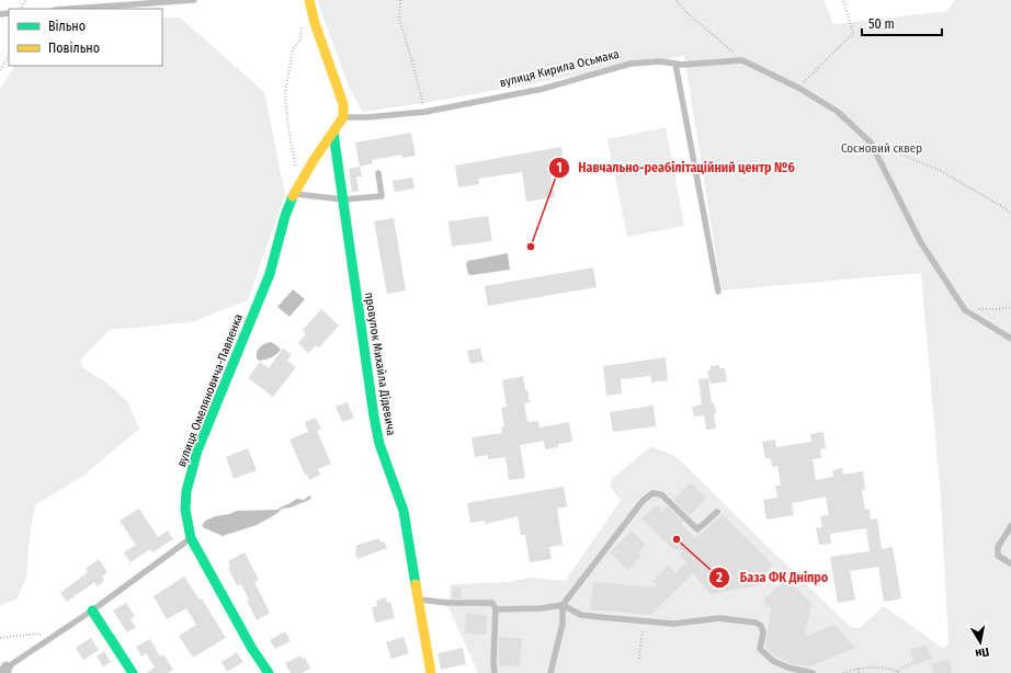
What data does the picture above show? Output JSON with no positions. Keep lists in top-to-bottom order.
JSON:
{
  "streets": {
    "street": ["провулок Михайла Дідевича", "вулиця Омеляновича-Павленка"],
    "lane": ["вулиця Кирила Осьмака"]
  },
  "crossings": [
    ["вулиця Кирила Осьмака", "вулиця Омеляновича-Павленка"],
    ["провулок Михайла Дідевича", "вулиця Омеляновича-Павленка"]
  ],
  "parks": ["Сосновий сквер"],
  "places": ["Навчально-реабілітаційний центр №6", "База ФК Дніпро"],
  "legend": ["Вільно", "Повільно"],
  "scale_bar": "50 m",
  "north": "bottom"
}
